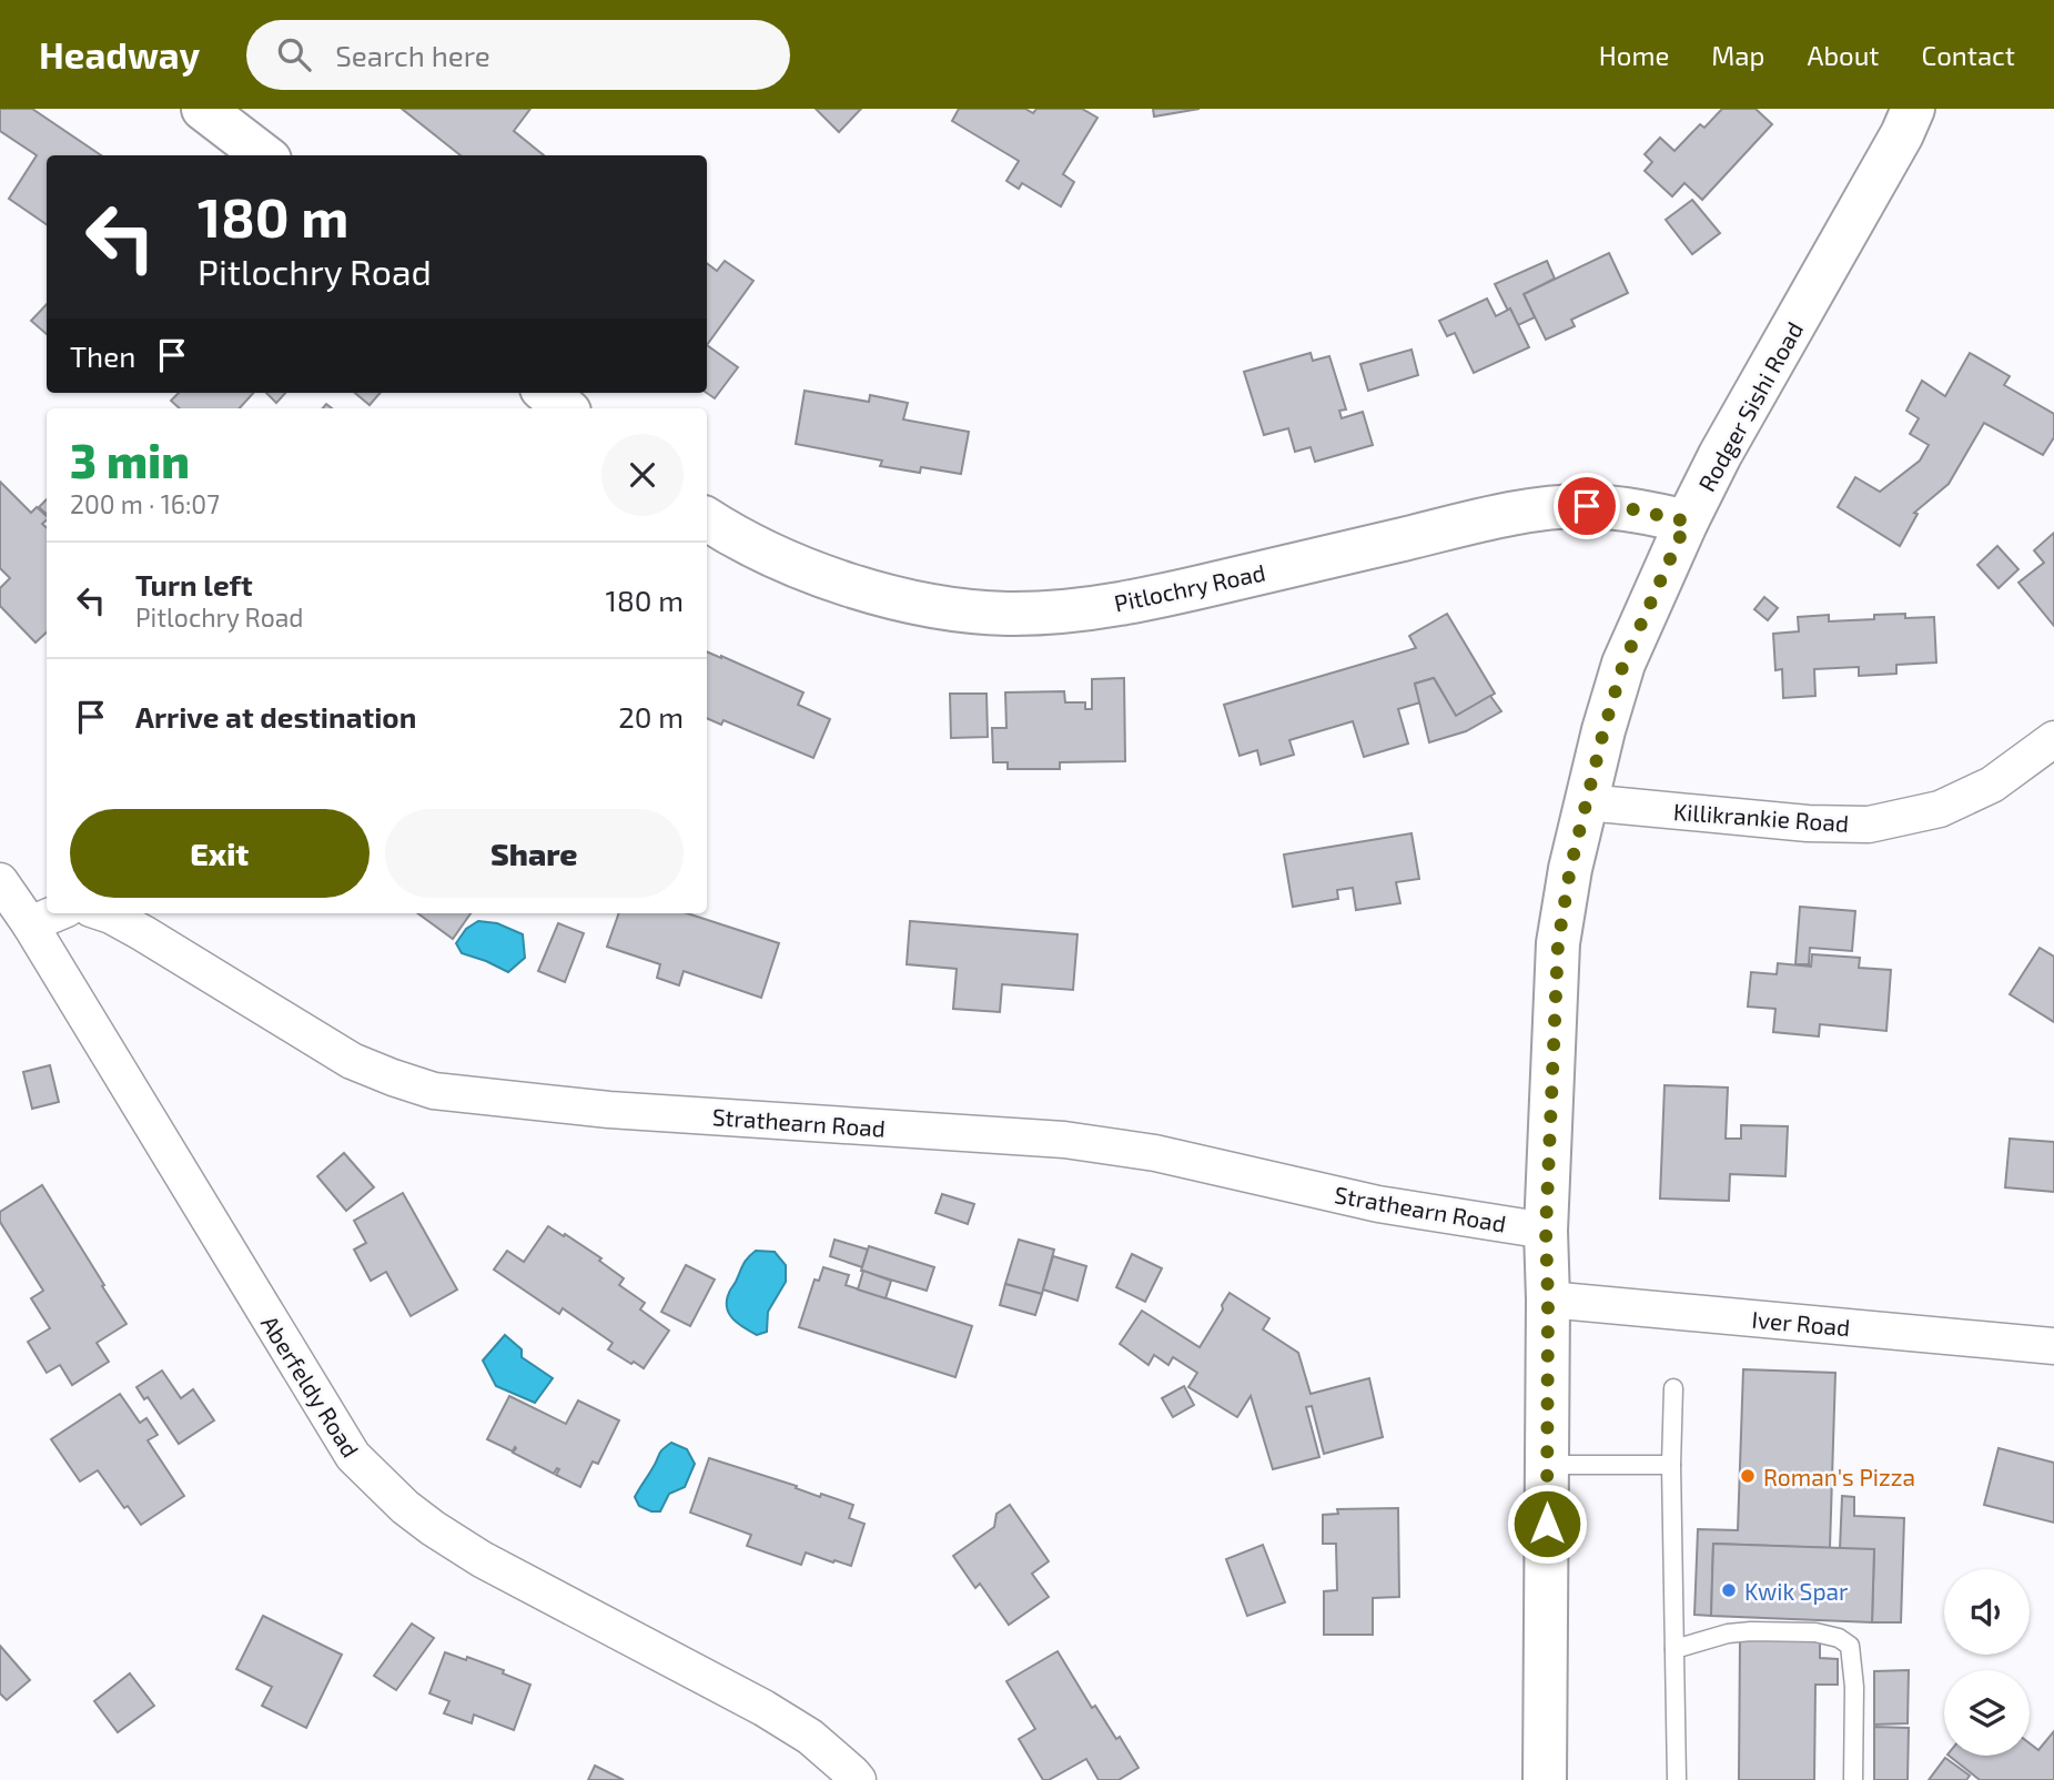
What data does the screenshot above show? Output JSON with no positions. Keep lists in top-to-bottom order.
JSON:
{
  "streets": {
    "main road": ["Rodger Sishi Road", "Pitlochry Road"],
    "street": [
      "Killikrankie Road",
      "Strathearn Road",
      "Iver Road",
      "Aberfeldy Road"
    ]
  },
  "crossings": [
    ["Rodger Sishi Road", "Pitlochry Road"],
    ["Rodger Sishi Road", "Killikrankie Road"],
    ["Rodger Sishi Road", "Strathearn Road"],
    ["Rodger Sishi Road", "Iver Road"]
  ],
  "places": ["Roman's Pizza", "Kwik Spar"],
  "page": {
    "header": "Headway",
    "search": "Search here",
    "nav": [
      "Home",
      "Map",
      "About",
      "Contact"
    ],
    "turn": ["180 m", "Pitlochry Road"],
    "then": "Then",
    "heading": ["3 min", "200 m · 16:07"],
    "list": [
      {
        "name": "Turn left",
        "note": "Pitlochry Road",
        "value": "180 m"
      },
      {
        "name": "Arrive at destination",
        "value": "20 m"
      }
    ],
    "buttons": ["Exit", "Share"]
  }
}
